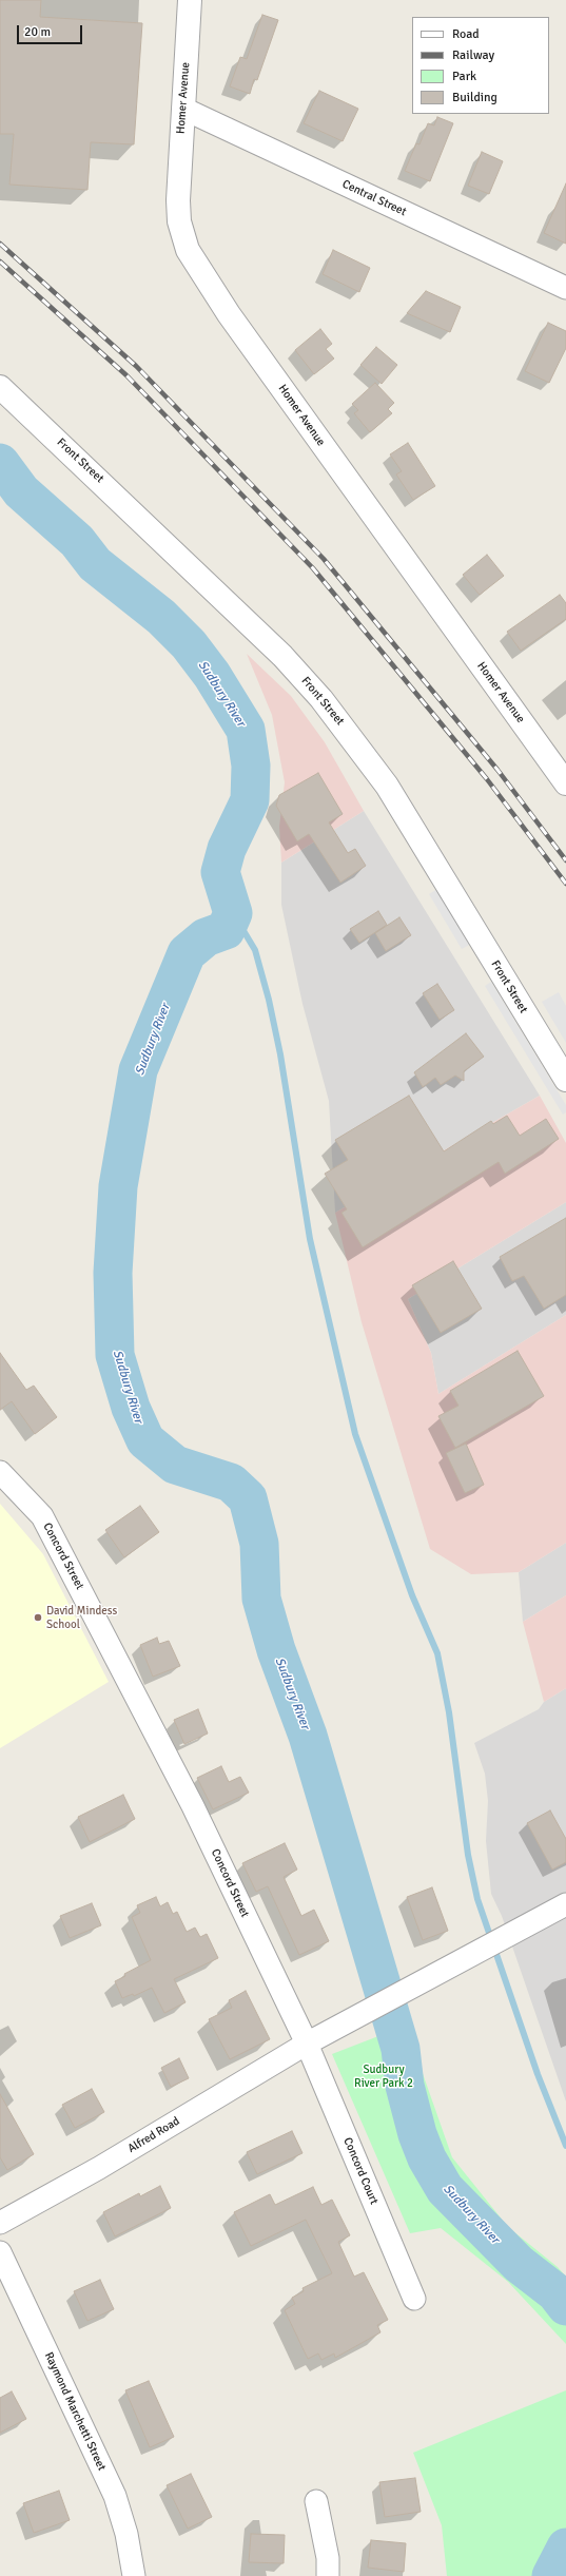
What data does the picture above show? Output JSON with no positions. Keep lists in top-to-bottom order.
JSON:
{
  "streets": {
    "street": [
      "Homer Avenue",
      "Central Street",
      "Front Street",
      "Concord Street",
      "Alfred Road",
      "Concord Court",
      "Raymond Marchetti Street"
    ]
  },
  "crossings": [
    ["Homer Avenue", "Central Street"],
    ["Concord Street", "Alfred Road"],
    ["Concord Street", "Concord Court"],
    ["Alfred Road", "Concord Court"]
  ],
  "water": ["Sudbury River"],
  "parks": ["Sudbury River Park 2"],
  "places": ["David Mindess School"],
  "legend": [
    "Road",
    "Railway",
    "Park",
    "Building"
  ],
  "scale_bar": "20 m"
}
